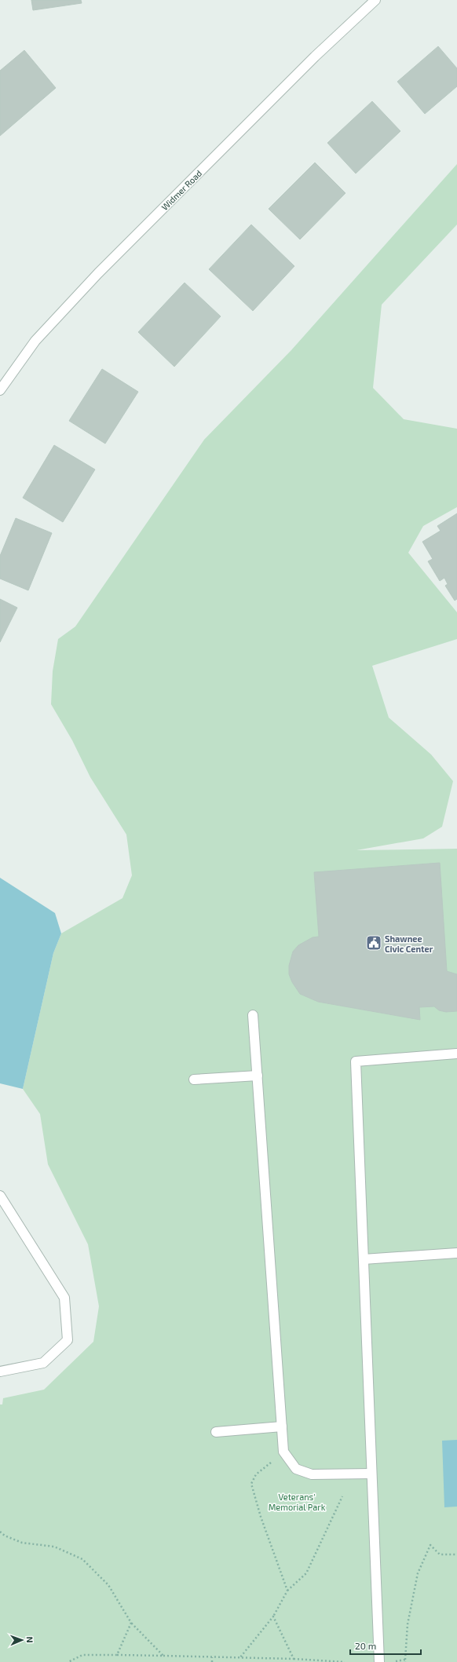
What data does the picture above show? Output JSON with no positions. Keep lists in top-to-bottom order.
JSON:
{
  "streets": {
    "street": ["Widmer Road"]
  },
  "parks": ["Veterans' Memorial Park"],
  "places": {
    "public building": ["Shawnee Civic Center"]
  },
  "scale_bar": "20 m",
  "north": "right"
}
